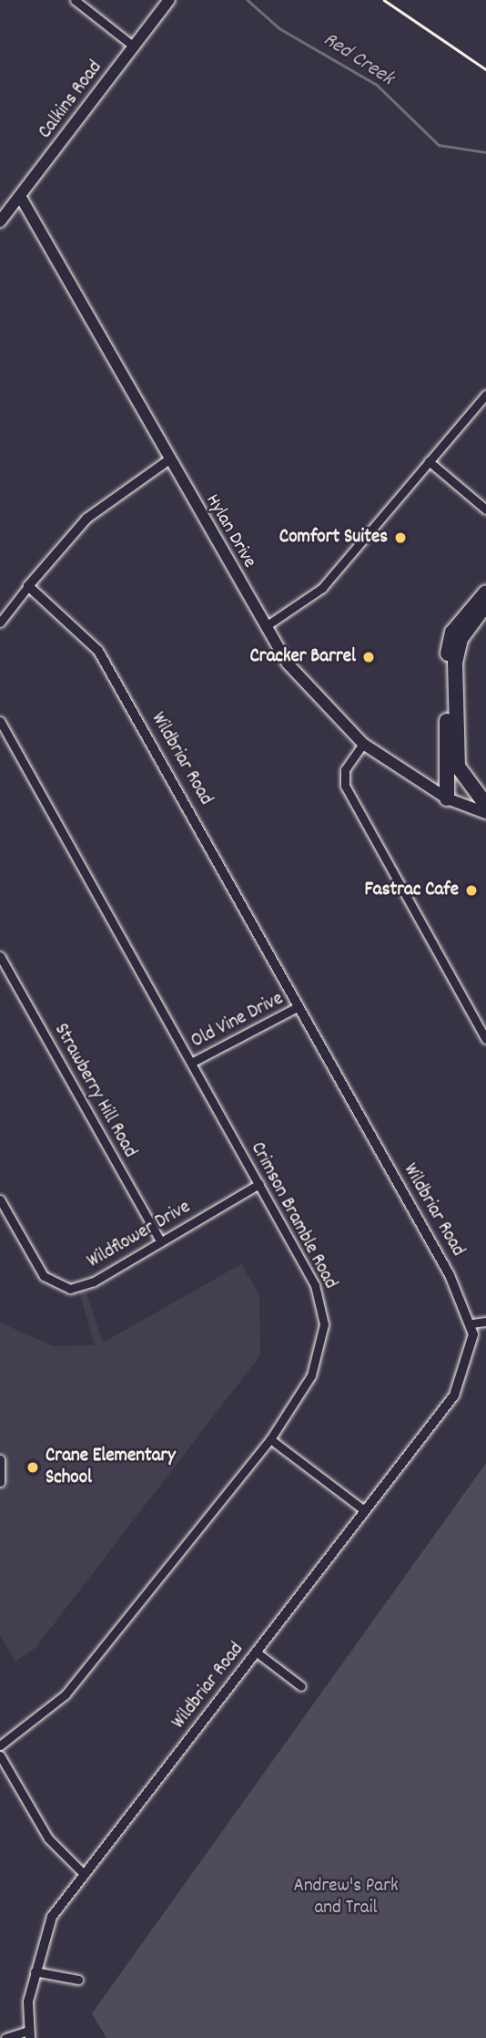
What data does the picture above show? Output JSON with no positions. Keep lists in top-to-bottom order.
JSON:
{
  "streets": {
    "main road": ["Calkins Road", "Hylan Drive"],
    "street": [
      "Wildbriar Road",
      "Old Vine Drive",
      "Strawberry Hill Road",
      "Crimson Bramble Road",
      "Wildflower Drive"
    ]
  },
  "crossings": [
    ["Calkins Road", "Hylan Drive"],
    ["Wildbriar Road", "Old Vine Drive"],
    ["Old Vine Drive", "Crimson Bramble Road"],
    ["Strawberry Hill Road", "Wildflower Drive"],
    ["Crimson Bramble Road", "Wildflower Drive"]
  ],
  "water": ["Red Creek"],
  "parks": ["Andrew's Park and Trail"],
  "places": [
    "Comfort Suites",
    "Cracker Barrel",
    "Fastrac Cafe",
    "Crane Elementary School"
  ]
}
